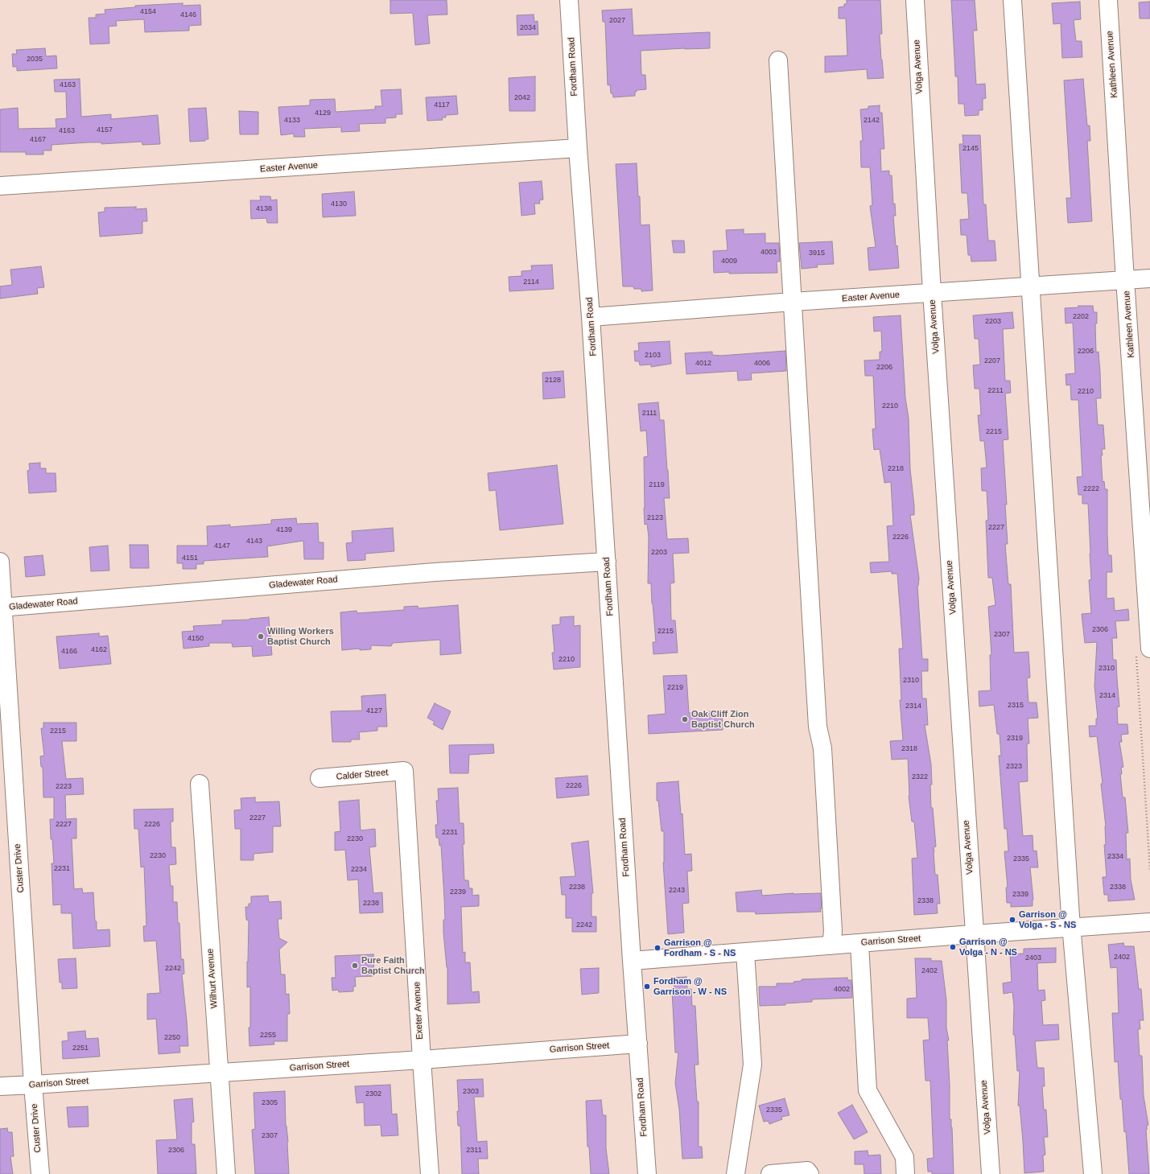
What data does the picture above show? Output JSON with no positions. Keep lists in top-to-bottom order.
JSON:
{
  "streets": {
    "street": [
      "Kathleen Avenue",
      "Fordham Road",
      "Volga Avenue",
      "Easter Avenue",
      "Gladewater Road",
      "Calder Street",
      "Custer Drive",
      "Garrison Street",
      "Wilhurt Avenue",
      "Exeter Avenue"
    ]
  },
  "crossings": [
    ["Kathleen Avenue", "Easter Avenue"],
    ["Fordham Road", "Easter Avenue"],
    ["Fordham Road", "Gladewater Road"],
    ["Fordham Road", "Garrison Street"],
    ["Volga Avenue", "Easter Avenue"],
    ["Volga Avenue", "Garrison Street"],
    ["Gladewater Road", "Custer Drive"],
    ["Calder Street", "Exeter Avenue"],
    ["Custer Drive", "Garrison Street"],
    ["Garrison Street", "Wilhurt Avenue"],
    ["Garrison Street", "Exeter Avenue"]
  ],
  "places": [
    "Willing Workers Baptist Church",
    "Oak Cliff Zion Baptist Church",
    "Garrison @ Volga - S - NS",
    "Garrison @ Volga - N - NS",
    "Garrison @ Fordham - S - NS",
    "Pure Faith Baptist Church",
    "Fordham @ Garrison - W - NS"
  ],
  "house_numbers": [
    "4154",
    "4146",
    "2027",
    "2034",
    "2035",
    "4163",
    "2042",
    "4117",
    "4129",
    "4133",
    "2142",
    "4157",
    "4163",
    "4167",
    "2145",
    "4130",
    "4138",
    "4003",
    "3915",
    "4009",
    "2114",
    "2202",
    "2203",
    "2206",
    "2103",
    "2207",
    "4012",
    "4006",
    "2206",
    "2128",
    "2211",
    "2210",
    "2210",
    "2111",
    "2215",
    "2218",
    "2119",
    "2222",
    "2123",
    "2227",
    "4139",
    "2226",
    "4143",
    "4147",
    "2203",
    "4151",
    "2306",
    "2215",
    "2307",
    "4150",
    "4162",
    "4166",
    "2210",
    "2310",
    "2310",
    "2219",
    "2314",
    "2315",
    "2314",
    "4127",
    "2215",
    "2319",
    "2318",
    "2323",
    "2322",
    "2226",
    "2223",
    "2227",
    "2227",
    "2226",
    "2231",
    "2230",
    "2230",
    "2334",
    "2335",
    "2231",
    "2234",
    "2238",
    "2338",
    "2243",
    "2239",
    "2339",
    "2338",
    "2238",
    "2242",
    "2402",
    "2403",
    "2242",
    "2402",
    "4002",
    "2255",
    "2250",
    "2251",
    "2303",
    "2302",
    "2305",
    "2335",
    "2307",
    "2306",
    "2311"
  ]
}
